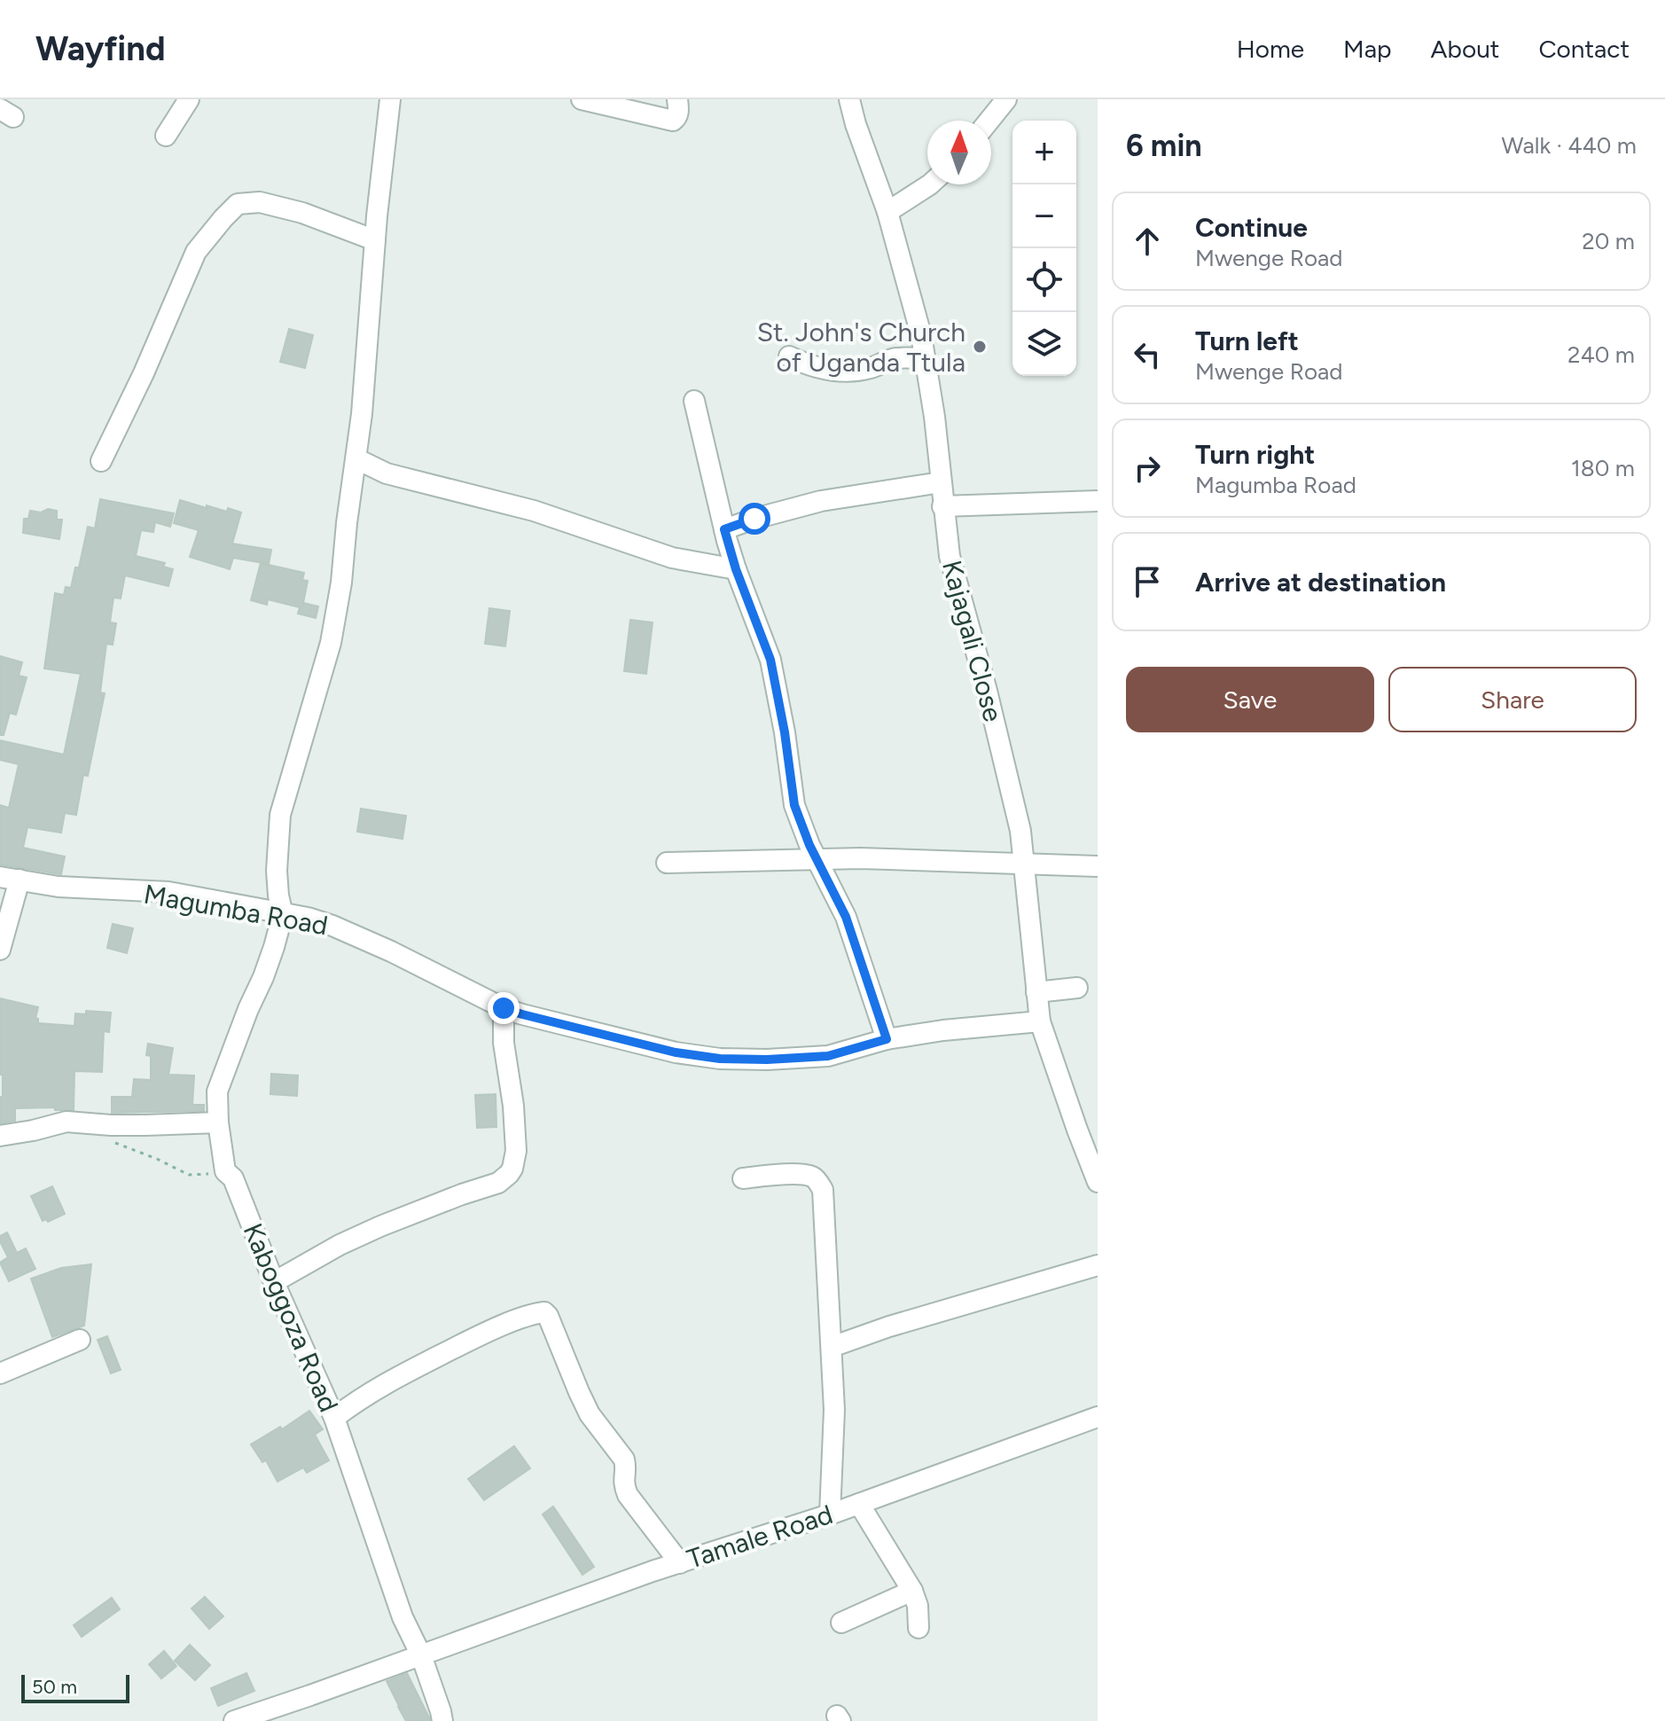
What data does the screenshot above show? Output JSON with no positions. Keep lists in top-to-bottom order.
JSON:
{
  "streets": {
    "street": [
      "Kajagali Close",
      "Magumba Road",
      "Kaboggoza Road",
      "Tamale Road"
    ]
  },
  "crossings": [
    ["Kajagali Close", "Magumba Road"],
    ["Magumba Road", "Kaboggoza Road"],
    ["Kaboggoza Road", "Tamale Road"]
  ],
  "places": ["St. John's Church of Uganda Ttula"],
  "scale_bar": "50 m",
  "north": "top",
  "page": {
    "header": "Wayfind",
    "nav": [
      "Home",
      "Map",
      "About",
      "Contact"
    ],
    "heading": ["6 min", "Walk · 440 m"],
    "map_buttons": ["+", "−"],
    "list": [
      ["Continue", "Mwenge Road", "20 m"],
      ["Turn left", "Mwenge Road", "240 m"],
      ["Turn right", "Magumba Road", "180 m"],
      "Arrive at destination"
    ],
    "buttons": ["Save", "Share"],
    "scale": "50 m"
  }
}
